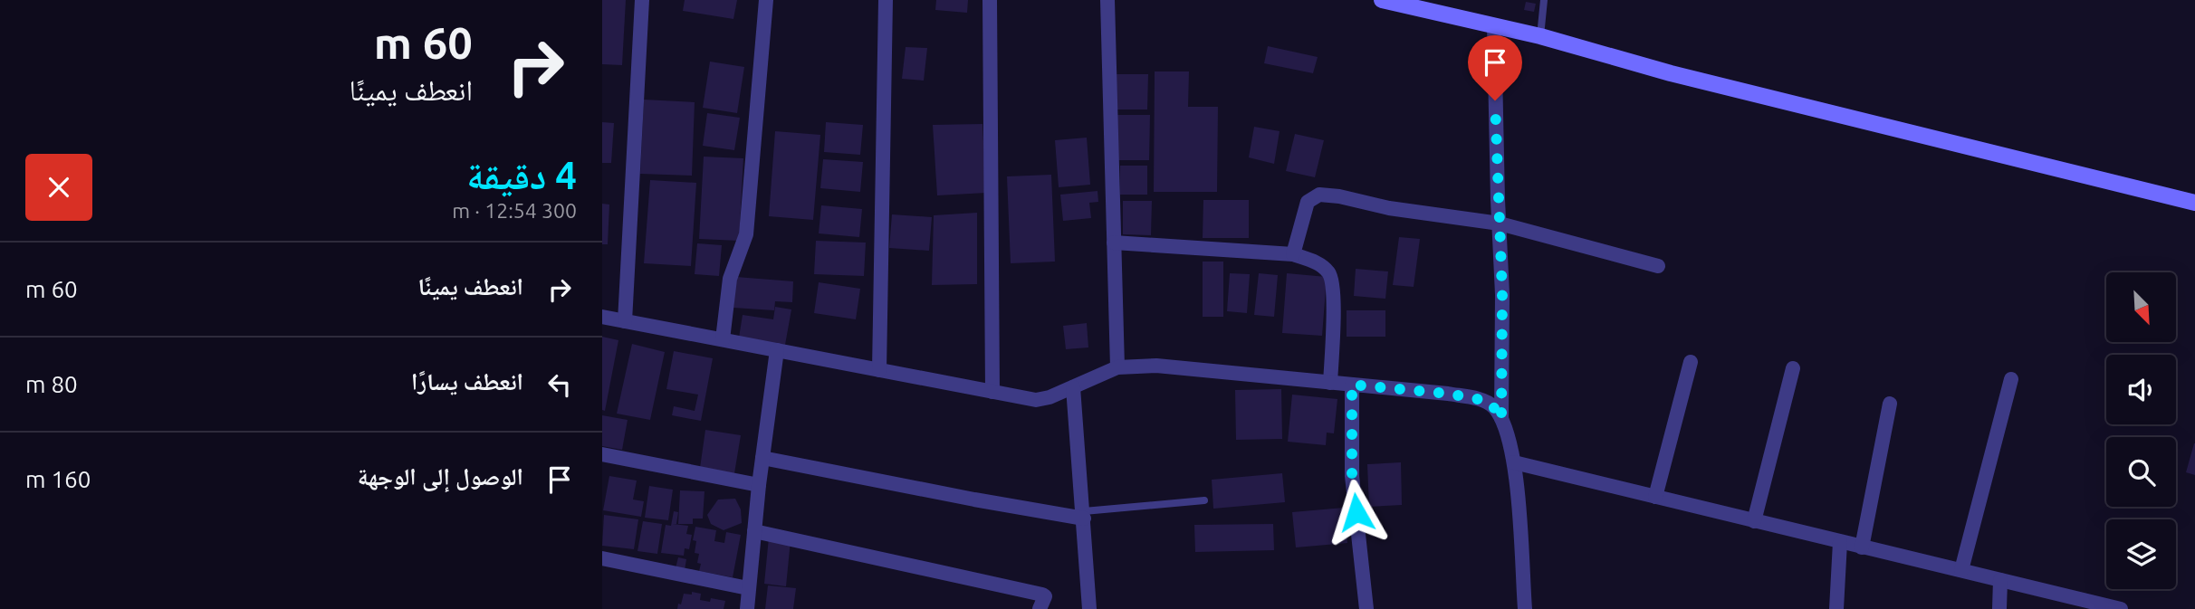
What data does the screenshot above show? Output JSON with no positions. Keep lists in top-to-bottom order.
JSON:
{
  "north": "bottom right",
  "page": {
    "turn": ["60 m", "انعطف يمينًا"],
    "heading": ["4 دقيقة", "300 m · 12:54"],
    "list": [
      {
        "name": "انعطف يمينًا",
        "value": "60 m"
      },
      {
        "name": "انعطف يسارًا",
        "value": "80 m"
      },
      {
        "name": "الوصول إلى الوجهة",
        "value": "160 m"
      }
    ]
  }
}
